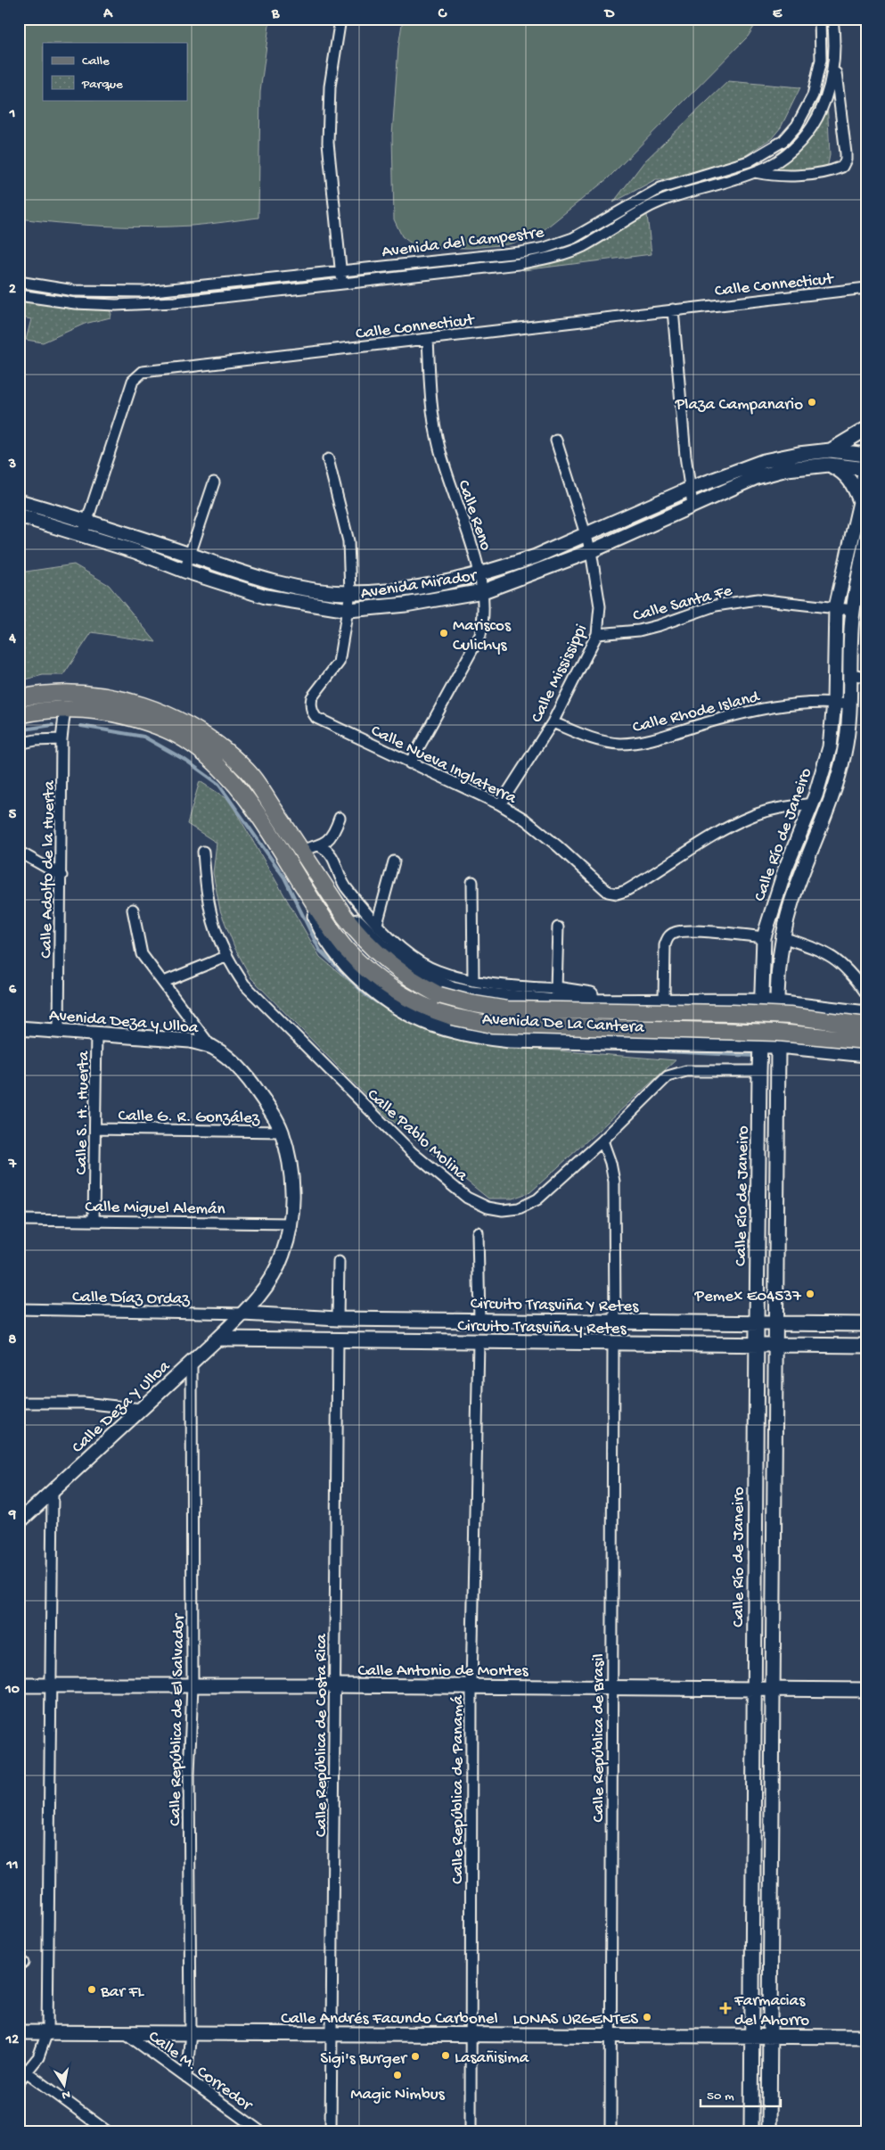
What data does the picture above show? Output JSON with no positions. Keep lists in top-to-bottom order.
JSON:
{
  "streets": {
    "main road": [
      "Avenida Mirador",
      "Calle Río de Janeiro",
      "Avenida Deza y Ulloa",
      "Avenida De La Cantera",
      "Circuito Trasviña Y Retes",
      "Circuito Trasviña y Retes",
      "Calle Deza Y Ulloa",
      "Calle Antonio de Montes",
      "Calle Andrés Facundo Carbonel"
    ],
    "street": [
      "Avenida del Campestre",
      "Calle Connecticut",
      "Calle Reno",
      "Calle Santa Fe",
      "Calle Mississippi",
      "Calle Rhode Island",
      "Calle Nueva Inglaterra",
      "Calle Adolfo de la Huerta",
      "Calle S. H. Huerta",
      "Calle G. R. González",
      "Calle Pablo Molina",
      "Calle Miguel Alemán",
      "Calle Díaz Ordaz",
      "Calle República de El Salvador",
      "Calle República de Costa Rica",
      "Calle República de Brasil",
      "Calle República de Panamá",
      "Calle M. Corredor"
    ]
  },
  "crossings": [
    ["Calle Connecticut", "Calle Reno"],
    ["Calle Connecticut", "Avenida Mirador"],
    ["Calle Reno", "Avenida Mirador"],
    ["Calle Reno", "Calle Nueva Inglaterra"],
    ["Avenida Mirador", "Calle Mississippi"],
    ["Avenida Mirador", "Calle Nueva Inglaterra"],
    ["Avenida Mirador", "Calle Río de Janeiro"],
    ["Calle Santa Fe", "Calle Mississippi"],
    ["Calle Santa Fe", "Calle Río de Janeiro"],
    ["Calle Mississippi", "Calle Rhode Island"],
    ["Calle Mississippi", "Calle Nueva Inglaterra"],
    ["Calle Rhode Island", "Calle Río de Janeiro"],
    ["Calle Nueva Inglaterra", "Calle Río de Janeiro"],
    ["Calle Río de Janeiro", "Avenida De La Cantera"],
    ["Calle Río de Janeiro", "Calle Pablo Molina"],
    ["Calle Río de Janeiro", "Circuito Trasviña Y Retes"],
    ["Calle Río de Janeiro", "Circuito Trasviña y Retes"],
    ["Calle Río de Janeiro", "Calle Antonio de Montes"],
    ["Calle Río de Janeiro", "Calle Andrés Facundo Carbonel"],
    ["Calle Adolfo de la Huerta", "Avenida Deza y Ulloa"],
    ["Calle Adolfo de la Huerta", "Avenida De La Cantera"],
    ["Avenida Deza y Ulloa", "Calle S. H. Huerta"],
    ["Avenida Deza y Ulloa", "Calle G. R. González"],
    ["Avenida Deza y Ulloa", "Calle Miguel Alemán"],
    ["Avenida Deza y Ulloa", "Calle Díaz Ordaz"],
    ["Avenida Deza y Ulloa", "Circuito Trasviña Y Retes"],
    ["Avenida Deza y Ulloa", "Calle Deza Y Ulloa"],
    ["Calle S. H. Huerta", "Calle G. R. González"],
    ["Calle S. H. Huerta", "Calle Miguel Alemán"],
    ["Calle Díaz Ordaz", "Circuito Trasviña Y Retes"],
    ["Calle Díaz Ordaz", "Calle Deza Y Ulloa"],
    ["Circuito Trasviña Y Retes", "Calle Deza Y Ulloa"],
    ["Circuito Trasviña y Retes", "Calle Deza Y Ulloa"],
    ["Circuito Trasviña y Retes", "Calle República de Costa Rica"],
    ["Circuito Trasviña y Retes", "Calle República de Brasil"],
    ["Circuito Trasviña y Retes", "Calle República de Panamá"],
    ["Calle Deza Y Ulloa", "Calle República de El Salvador"],
    ["Calle Antonio de Montes", "Calle República de El Salvador"],
    ["Calle Antonio de Montes", "Calle República de Costa Rica"],
    ["Calle Antonio de Montes", "Calle República de Brasil"],
    ["Calle Antonio de Montes", "Calle República de Panamá"],
    ["Calle República de El Salvador", "Calle Andrés Facundo Carbonel"],
    ["Calle República de El Salvador", "Calle M. Corredor"],
    ["Calle República de Costa Rica", "Calle Andrés Facundo Carbonel"],
    ["Calle República de Brasil", "Calle Andrés Facundo Carbonel"],
    ["Calle República de Panamá", "Calle Andrés Facundo Carbonel"],
    ["Calle Andrés Facundo Carbonel", "Calle M. Corredor"]
  ],
  "places": {
    "other": [
      "Plaza Campanario",
      "Mariscos Culichys",
      "Pemex E04537",
      "Bar FL",
      "LONAS URGENTES",
      "Lasañisima",
      "Sigi's Burger",
      "Magic Nimbus"
    ],
    "health": ["Farmacias del Ahorro"]
  },
  "legend": ["Calle", "Parque"],
  "scale_bar": "50 m",
  "north": "bottom",
  "grid": {
    "columns": [
      "A",
      "B",
      "C",
      "D",
      "E"
    ],
    "rows": [
      "1",
      "2",
      "3",
      "4",
      "5",
      "6",
      "7",
      "8",
      "9",
      "10",
      "11",
      "12"
    ]
  }
}
